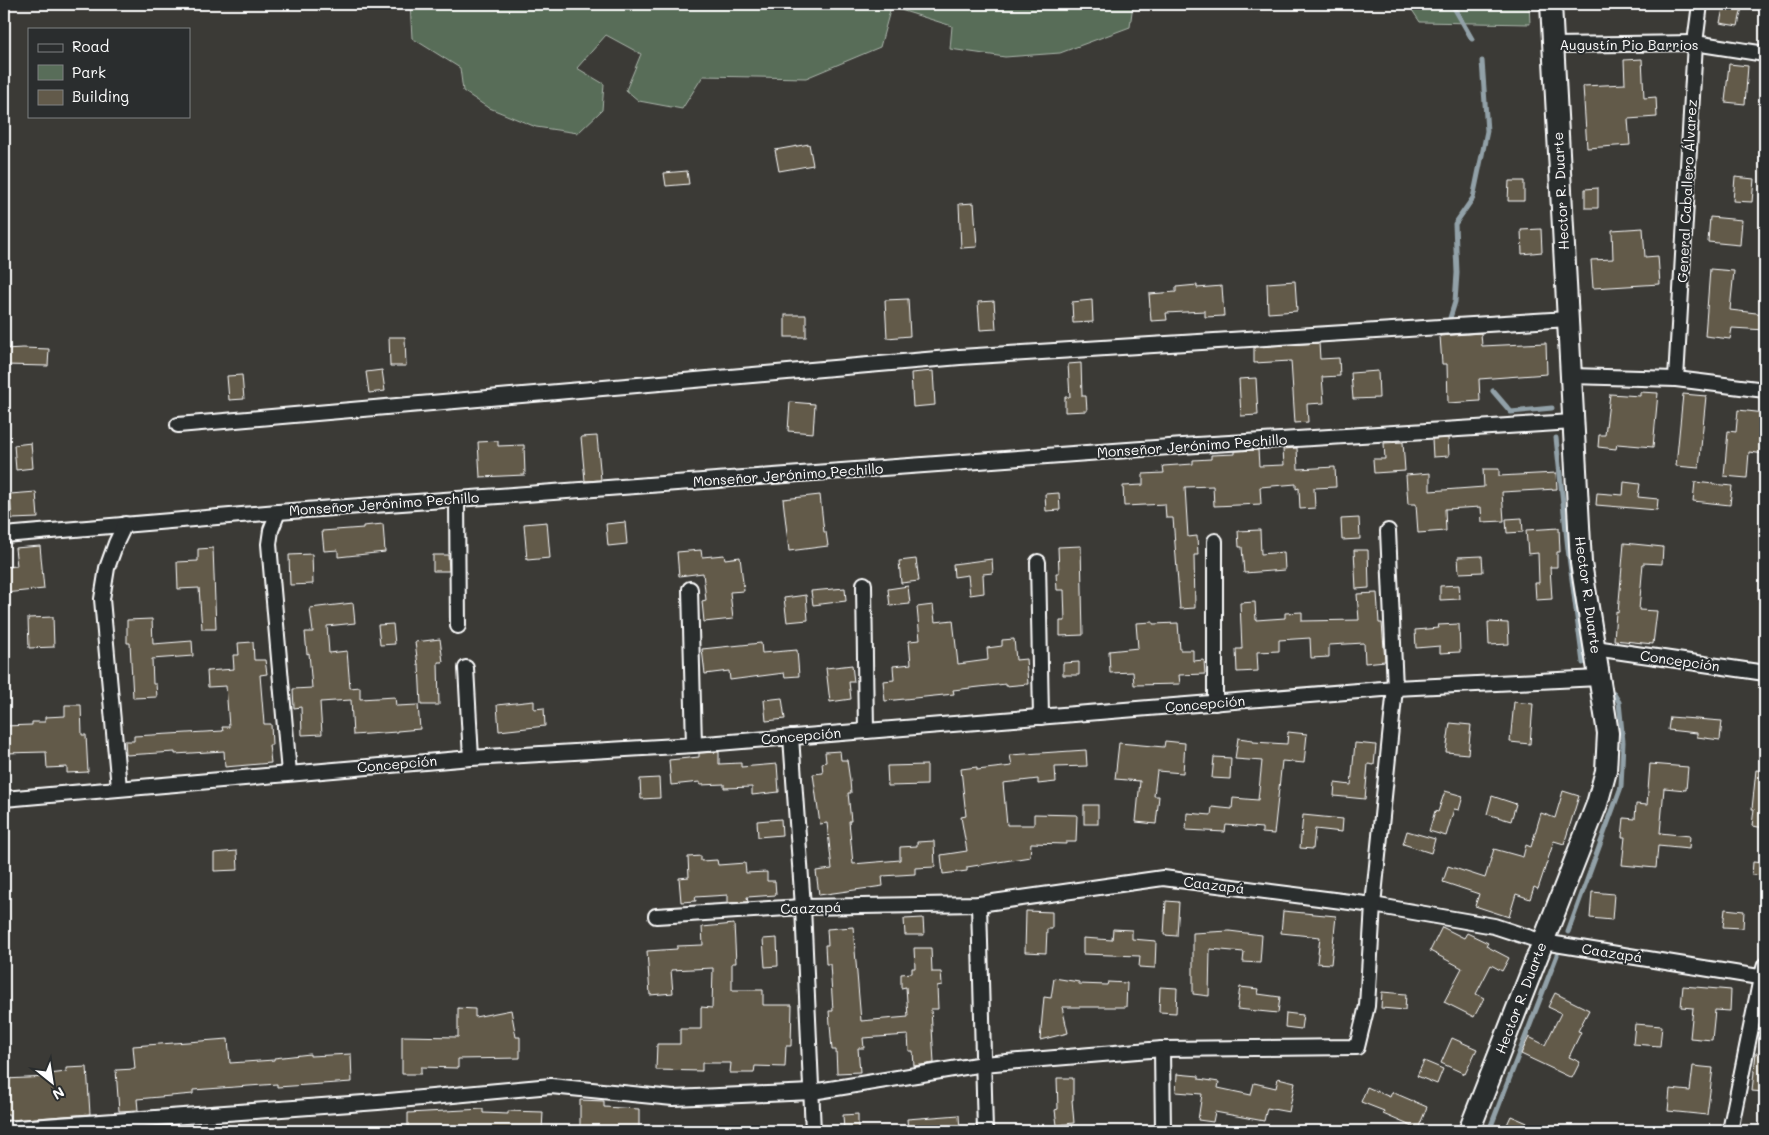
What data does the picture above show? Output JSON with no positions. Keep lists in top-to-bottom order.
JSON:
{
  "streets": {
    "street": [
      "Augustín Pio Barrios",
      "Hector R. Duarte",
      "General Caballero Álvarez",
      "Monseñor Jerónimo Pechillo",
      "Concepción",
      "Caazapá"
    ]
  },
  "crossings": [
    ["Augustín Pio Barrios", "Hector R. Duarte"],
    ["Augustín Pio Barrios", "General Caballero Álvarez"],
    ["Hector R. Duarte", "Monseñor Jerónimo Pechillo"],
    ["Hector R. Duarte", "Concepción"],
    ["Hector R. Duarte", "Caazapá"]
  ],
  "legend": ["Road", "Park", "Building"],
  "north": "bottom right"
}
